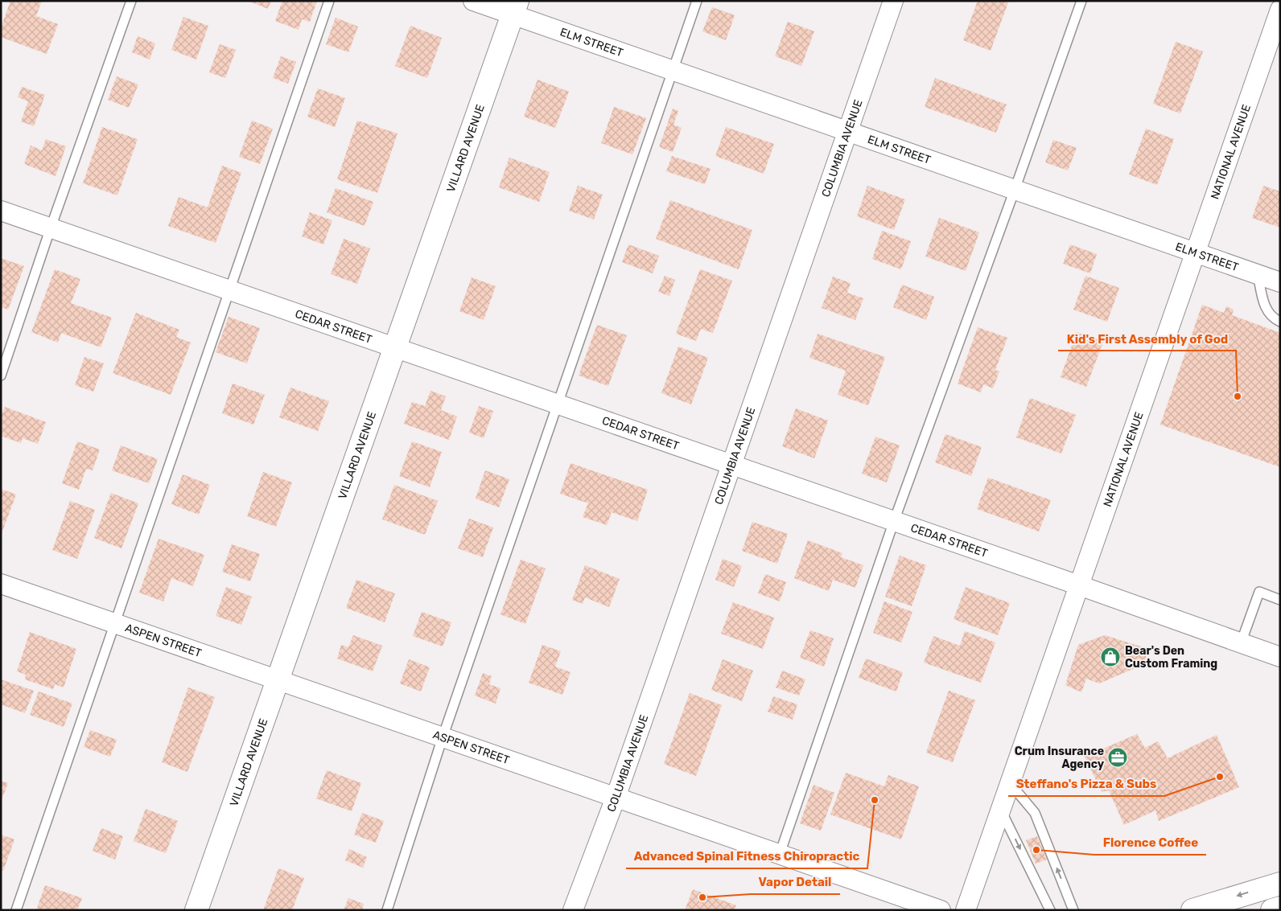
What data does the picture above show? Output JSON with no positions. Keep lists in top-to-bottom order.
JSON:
{
  "streets": {
    "street": [
      "ELM STREET",
      "VILLARD AVENUE",
      "COLUMBIA AVENUE",
      "NATIONAL AVENUE",
      "CEDAR STREET",
      "ASPEN STREET"
    ]
  },
  "crossings": [
    ["ELM STREET", "VILLARD AVENUE"],
    ["ELM STREET", "COLUMBIA AVENUE"],
    ["ELM STREET", "NATIONAL AVENUE"],
    ["VILLARD AVENUE", "CEDAR STREET"],
    ["VILLARD AVENUE", "ASPEN STREET"],
    ["COLUMBIA AVENUE", "CEDAR STREET"],
    ["COLUMBIA AVENUE", "ASPEN STREET"],
    ["NATIONAL AVENUE", "CEDAR STREET"]
  ],
  "places": {
    "other": [
      "Kid's First Assembly of God",
      "Steffano's Pizza & Subs",
      "Advanced Spinal Fitness Chiropractic",
      "Florence Coffee",
      "Vapor Detail"
    ],
    "shop": ["Bear's Den Custom Framing"],
    "office": ["Crum Insurance Agency"]
  }
}
